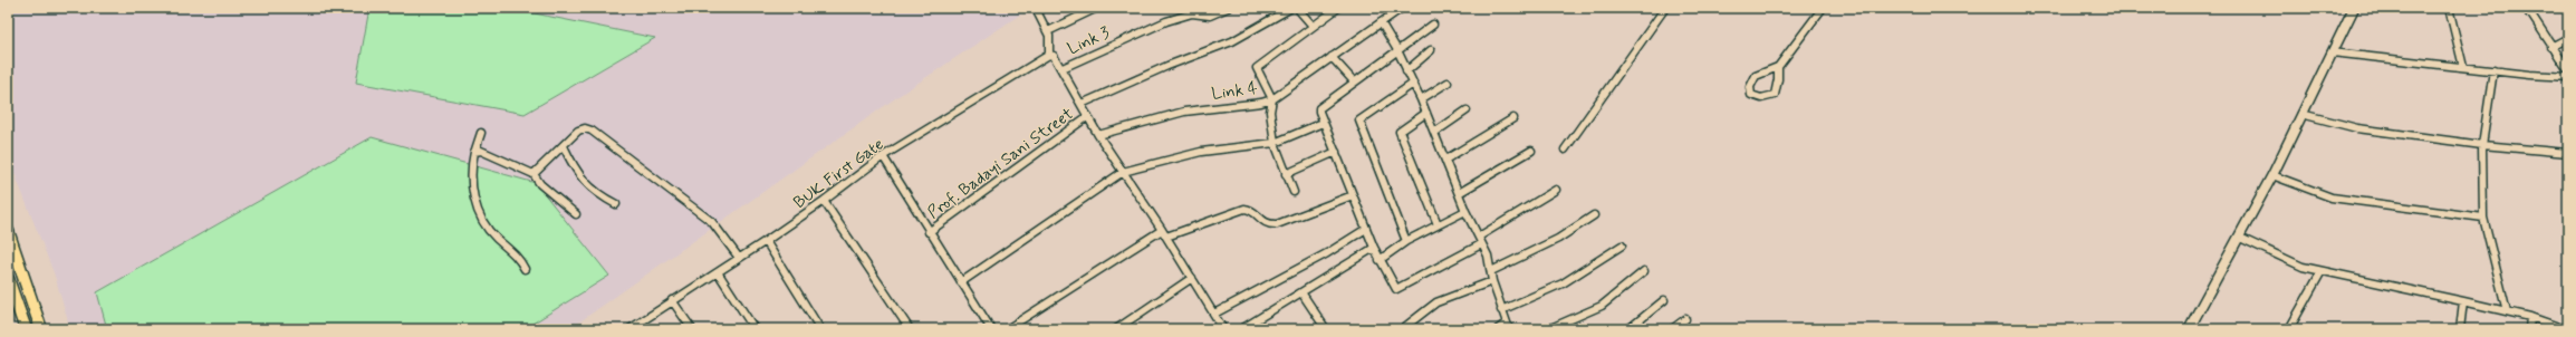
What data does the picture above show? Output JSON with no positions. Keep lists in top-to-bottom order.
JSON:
{
  "streets": {
    "street": [
      "Link 3",
      "Link 4",
      "Prof. Badayi Sani Street",
      "BUK First Gate"
    ]
  }
}
